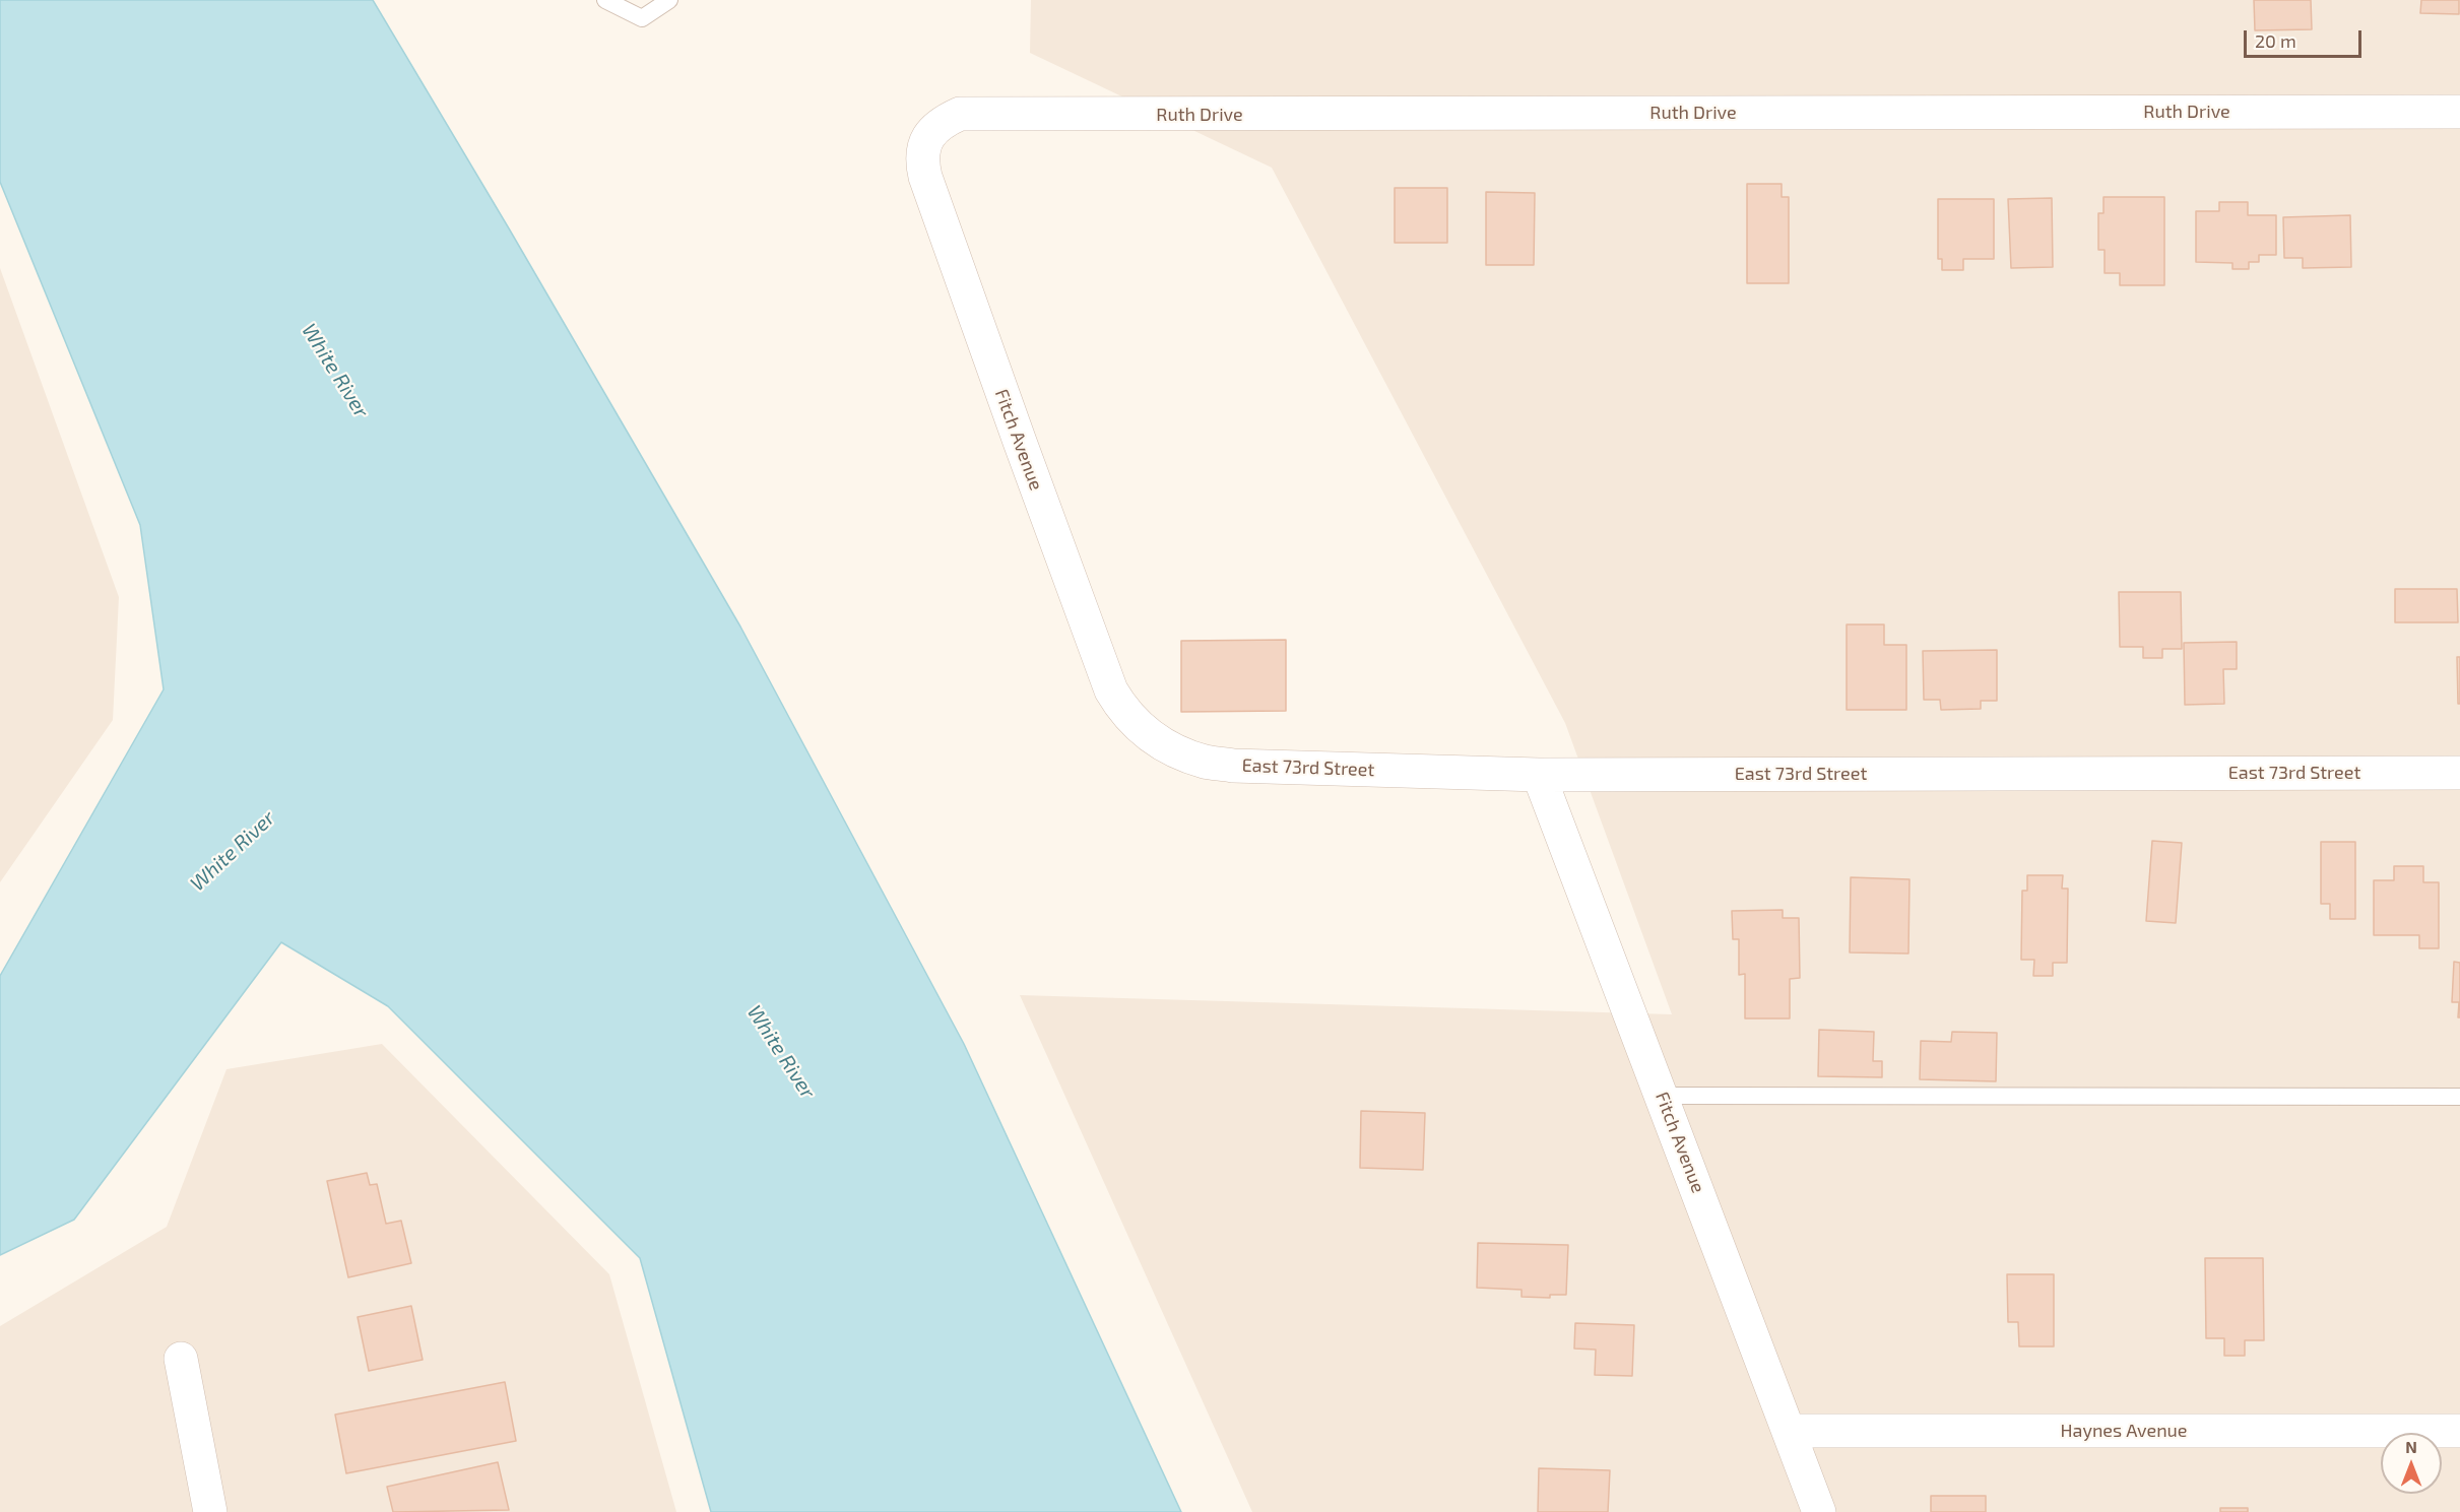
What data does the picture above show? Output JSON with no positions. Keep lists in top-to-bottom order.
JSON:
{
  "streets": {
    "street": [
      "Ruth Drive",
      "Fitch Avenue",
      "East 73rd Street",
      "Haynes Avenue"
    ]
  },
  "crossings": [
    ["Ruth Drive", "Fitch Avenue"],
    ["Fitch Avenue", "East 73rd Street"],
    ["Fitch Avenue", "Haynes Avenue"]
  ],
  "water": ["White River"],
  "scale_bar": "20 m",
  "north": "top"
}
